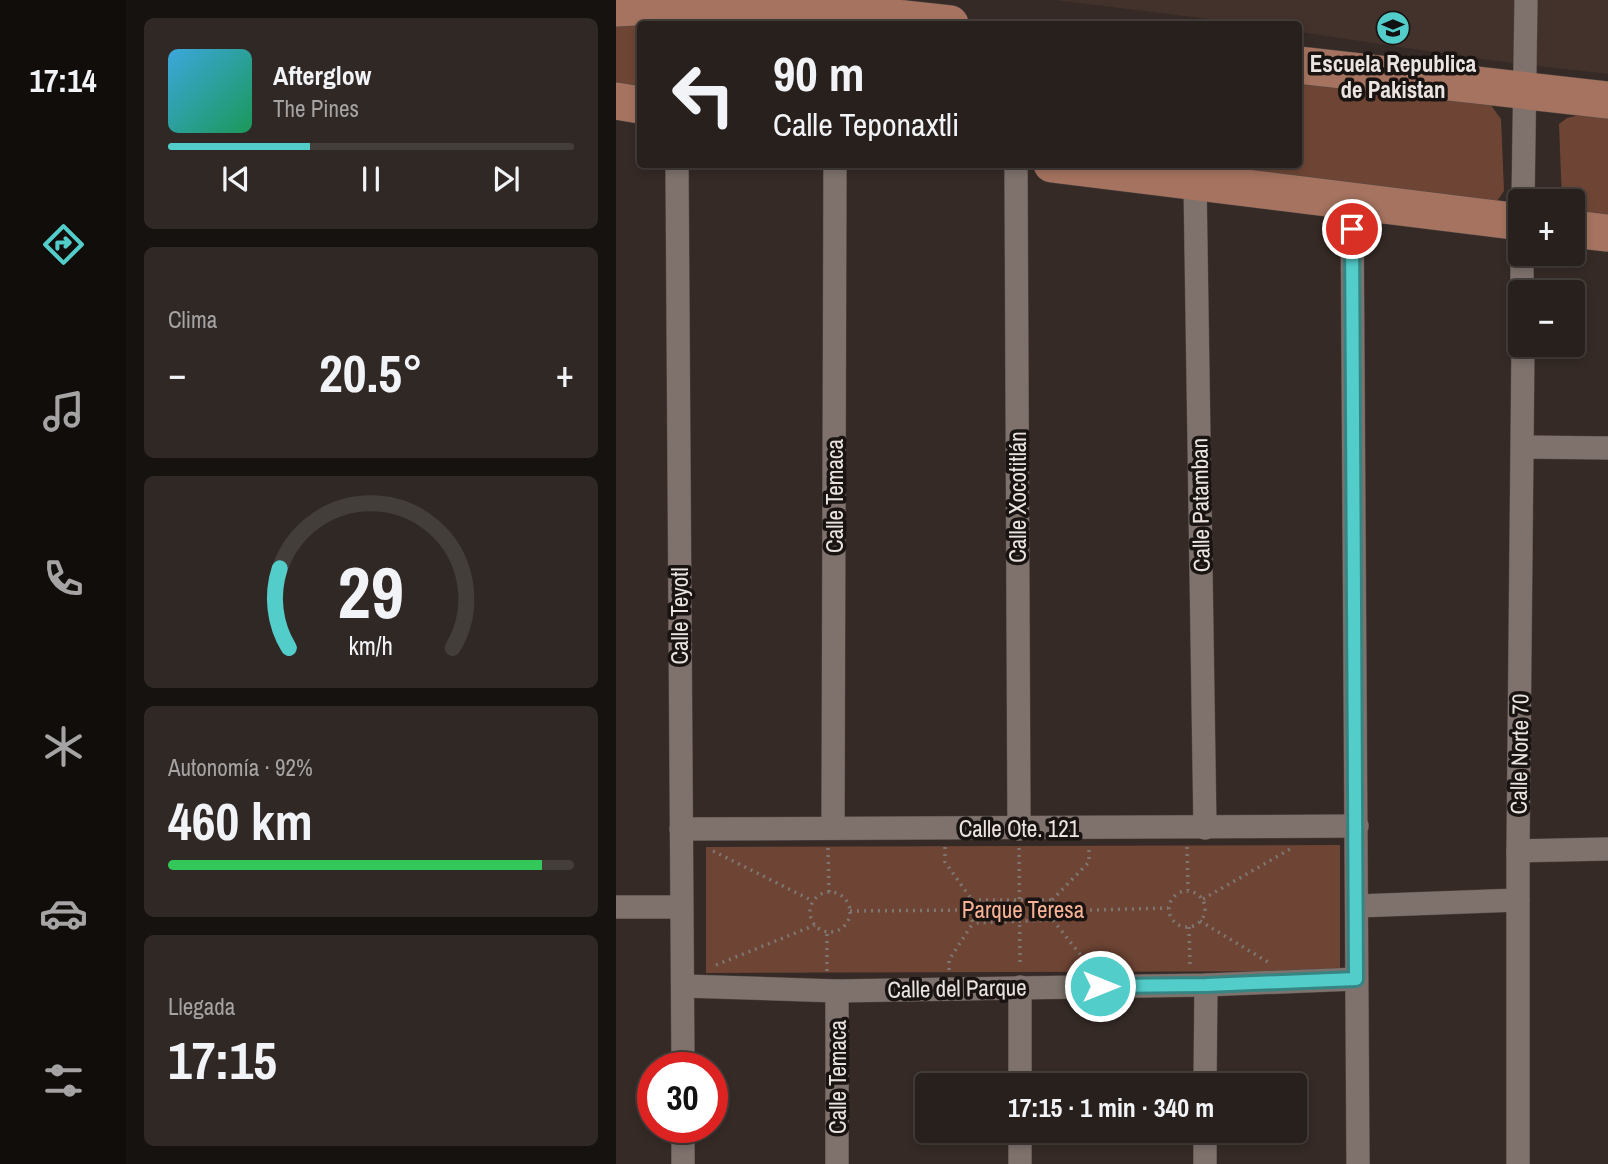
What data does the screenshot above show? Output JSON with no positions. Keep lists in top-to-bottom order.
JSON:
{
  "streets": {
    "street": [
      "Calle Temaca",
      "Calle Xocotitlán",
      "Calle Patamban",
      "Calle Teyotl",
      "Calle Norte 70",
      "Calle Ote. 121",
      "Calle del Parque"
    ]
  },
  "crossings": [
    ["Calle Temaca", "Calle Ote. 121"],
    ["Calle Temaca", "Calle del Parque"],
    ["Calle Xocotitlán", "Calle Ote. 121"],
    ["Calle Patamban", "Calle Ote. 121"],
    ["Calle Teyotl", "Calle Ote. 121"],
    ["Calle Teyotl", "Calle del Parque"]
  ],
  "parks": ["Parque Teresa"],
  "places": {
    "school or university": ["Escuela Republica de Pakistan"]
  },
  "page": {
    "tabs": "17:14",
    "turn": ["90 m", "Calle Teponaxtli"],
    "song": ["Afterglow", "The Pines"],
    "map_buttons": ["+", "−"],
    "tile": [
      "Clima",
      ["Autonomía · 92%", "460 km"],
      ["Llegada", "17:15"]
    ],
    "heat": ["−", "20.5°", "+"],
    "limit": "30",
    "trip": "17:15 · 1 min · 340 m",
    "gauge": ["29", "km/h"]
  }
}
